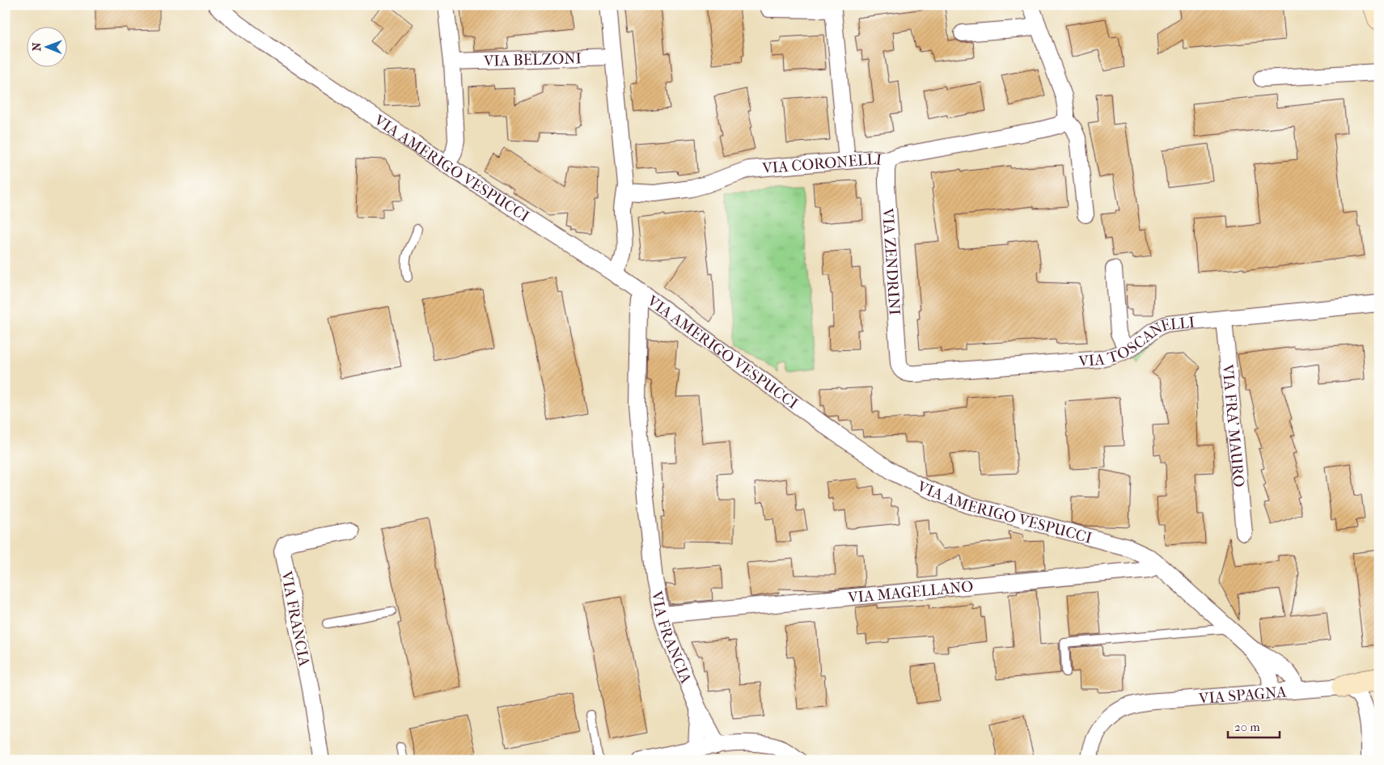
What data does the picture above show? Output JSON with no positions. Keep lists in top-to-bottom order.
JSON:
{
  "streets": {
    "street": [
      "VIA BELZONI",
      "VIA CORONELLI",
      "VIA AMERIGO VESPUCCI",
      "VIA ZENDRINI",
      "VIA TOSCANELLI",
      "VIA FRA' MAURO",
      "VIA MAGELLANO",
      "VIA FRANCIA",
      "VIA SPAGNA"
    ]
  },
  "crossings": [
    ["VIA CORONELLI", "VIA ZENDRINI"],
    ["VIA AMERIGO VESPUCCI", "VIA MAGELLANO"],
    ["VIA AMERIGO VESPUCCI", "VIA FRANCIA"],
    ["VIA ZENDRINI", "VIA TOSCANELLI"],
    ["VIA TOSCANELLI", "VIA FRA' MAURO"],
    ["VIA MAGELLANO", "VIA FRANCIA"]
  ],
  "scale_bar": "20 m",
  "north": "left"
}
